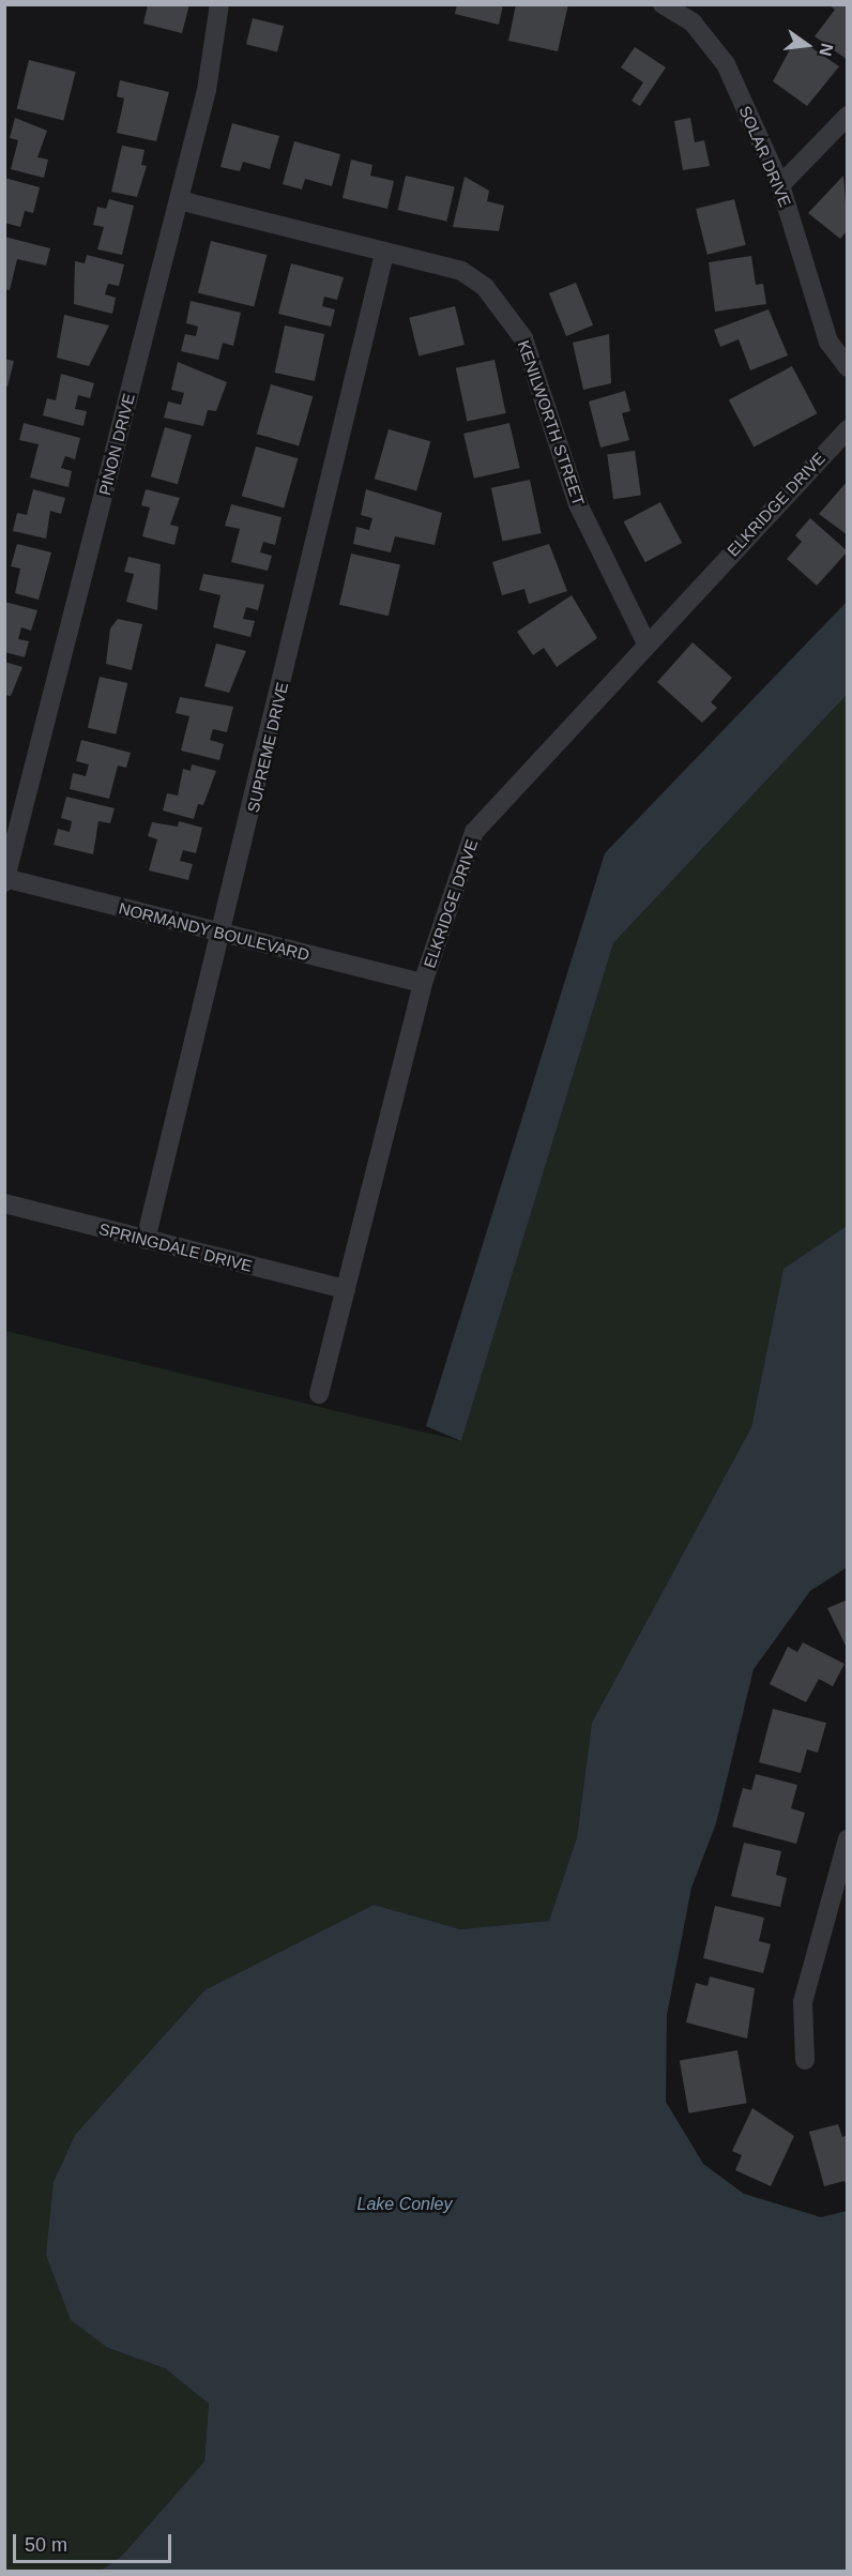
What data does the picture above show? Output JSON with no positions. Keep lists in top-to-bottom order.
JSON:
{
  "streets": {
    "street": [
      "SOLAR DRIVE",
      "KENILWORTH STREET",
      "PINON DRIVE",
      "ELKRIDGE DRIVE",
      "SUPREME DRIVE",
      "NORMANDY BOULEVARD",
      "SPRINGDALE DRIVE"
    ]
  },
  "crossings": [
    ["KENILWORTH STREET", "PINON DRIVE"],
    ["KENILWORTH STREET", "ELKRIDGE DRIVE"],
    ["KENILWORTH STREET", "SUPREME DRIVE"],
    ["PINON DRIVE", "NORMANDY BOULEVARD"],
    ["ELKRIDGE DRIVE", "NORMANDY BOULEVARD"],
    ["ELKRIDGE DRIVE", "SPRINGDALE DRIVE"],
    ["SUPREME DRIVE", "NORMANDY BOULEVARD"],
    ["SUPREME DRIVE", "SPRINGDALE DRIVE"]
  ],
  "water": ["Lake Conley"],
  "scale_bar": "50 m",
  "north": "right"
}
